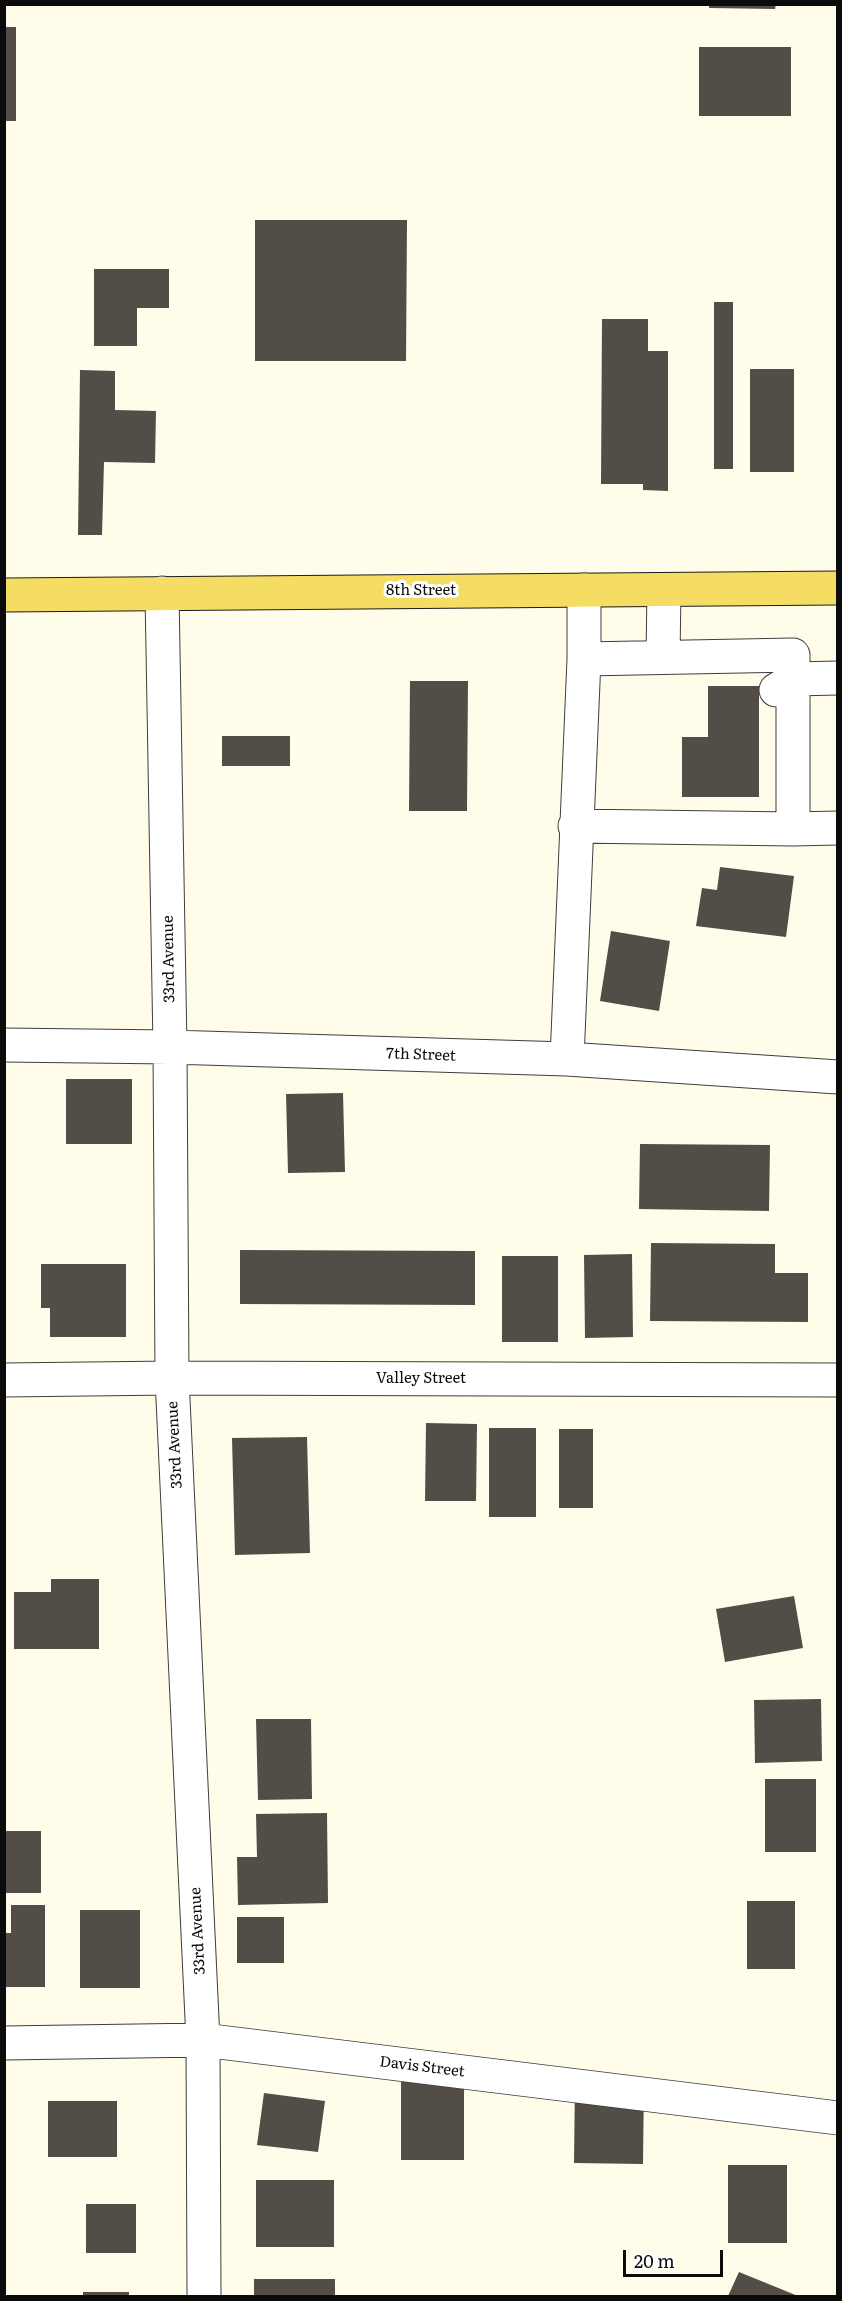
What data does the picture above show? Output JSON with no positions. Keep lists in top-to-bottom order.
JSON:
{
  "streets": {
    "main road": ["8th Street"],
    "street": [
      "33rd Avenue",
      "7th Street",
      "Valley Street",
      "Davis Street"
    ]
  },
  "crossings": [
    ["8th Street", "33rd Avenue"],
    ["33rd Avenue", "7th Street"],
    ["33rd Avenue", "Valley Street"],
    ["33rd Avenue", "Davis Street"]
  ],
  "scale_bar": "20 m"
}
